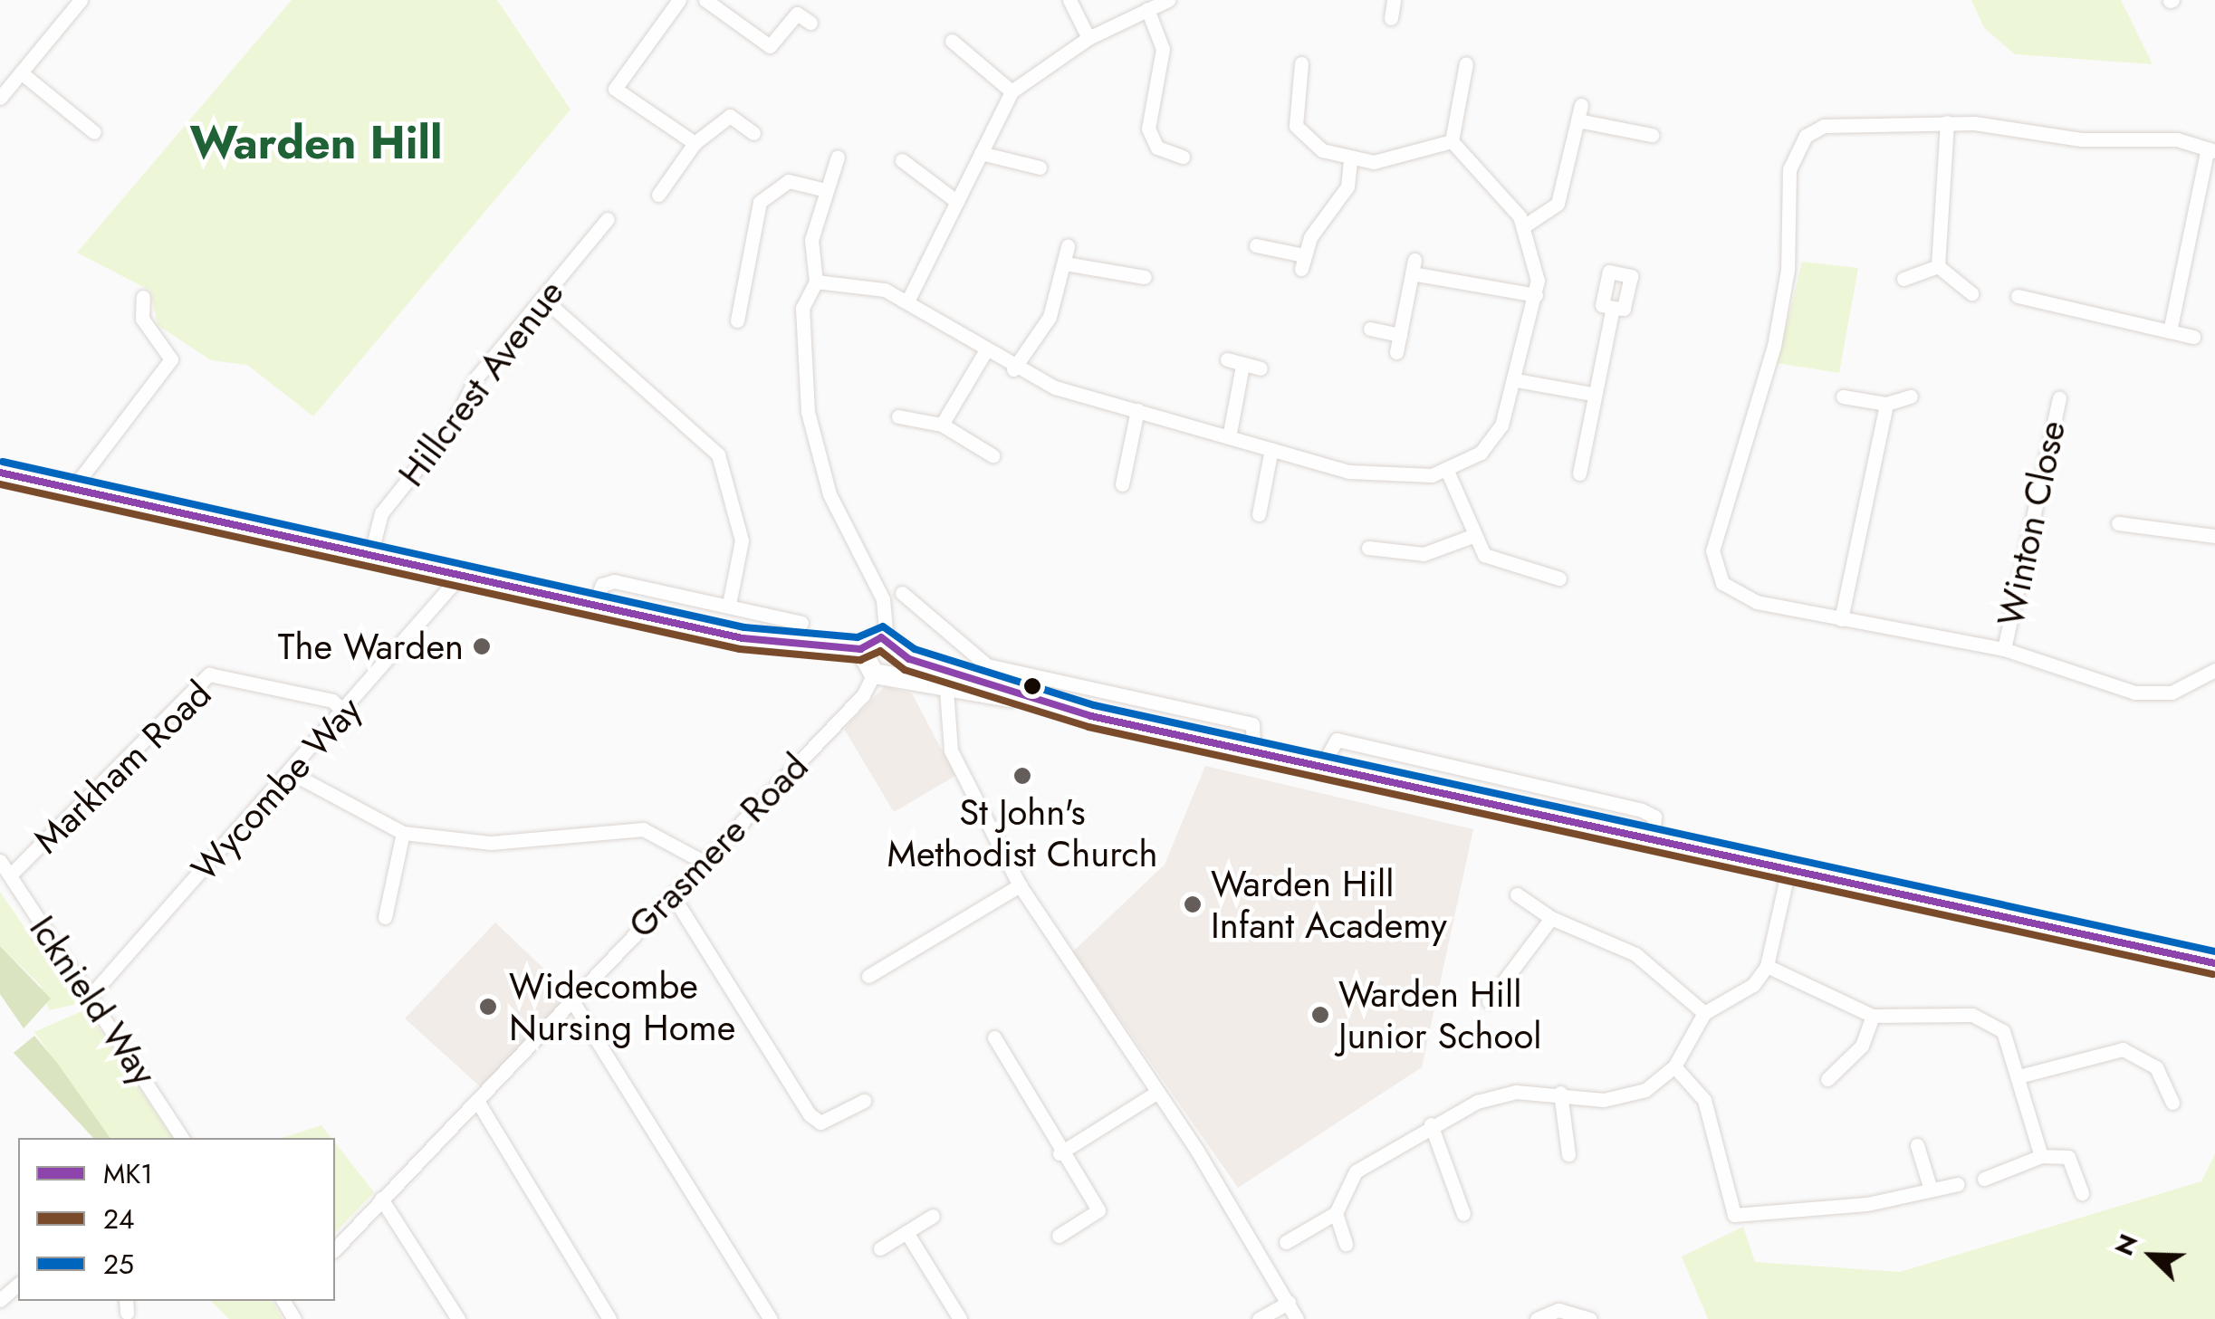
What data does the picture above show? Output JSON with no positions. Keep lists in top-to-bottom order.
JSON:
{
  "streets": {
    "street": [
      "Hillcrest Avenue",
      "Winton Close",
      "Markham Road",
      "Wycombe Way",
      "Grasmere Road",
      "Icknield Way"
    ]
  },
  "crossings": [
    ["Markham Road", "Wycombe Way"],
    ["Markham Road", "Icknield Way"],
    ["Wycombe Way", "Icknield Way"]
  ],
  "districts": ["Warden Hill"],
  "places": [
    "The Warden",
    "St John's Methodist Church",
    "Warden Hill Infant Academy",
    "Widecombe Nursing Home",
    "Warden Hill Junior School"
  ],
  "lines": ["transit line 25", "transit line MK1", "transit line 24"],
  "legend": ["MK1", "24", "25"],
  "north": "top left"
}
